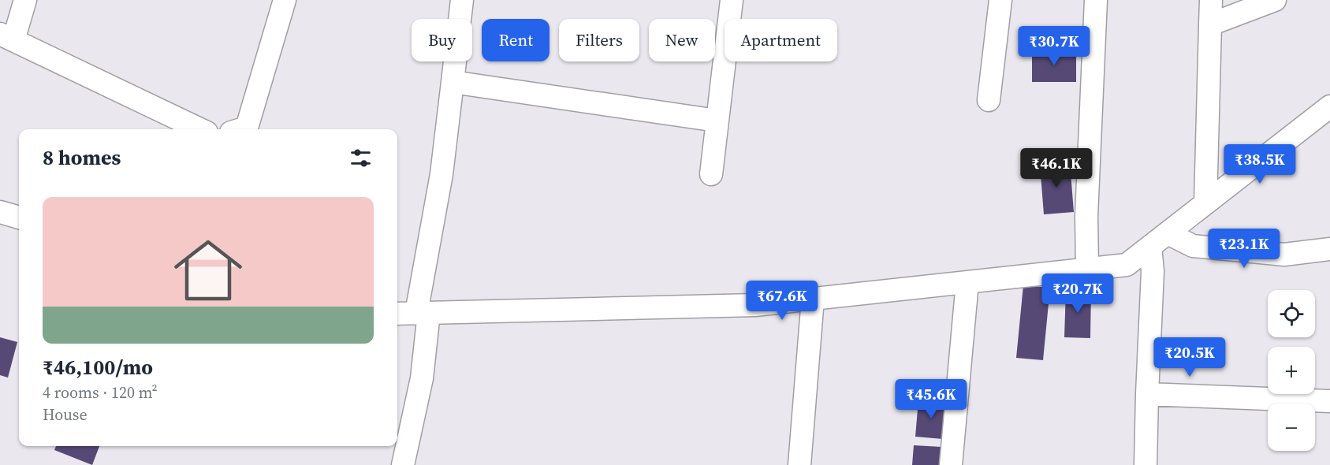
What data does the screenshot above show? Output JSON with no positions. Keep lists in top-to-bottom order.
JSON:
{
  "page": {
    "chip": [
      "Buy",
      "Rent",
      "Filters",
      "New",
      "Apartment"
    ],
    "price": [
      "₹30.7K",
      "₹38.5K",
      "₹46.1K",
      "₹23.1K",
      "₹20.7K",
      "₹67.6K",
      "₹20.5K",
      "₹45.6K"
    ],
    "heading": "8 homes",
    "list": [
      {
        "name": "₹46,100/mo",
        "note": "4 rooms · 120 m² · House"
      }
    ],
    "map_buttons": ["+", "−"]
  }
}
